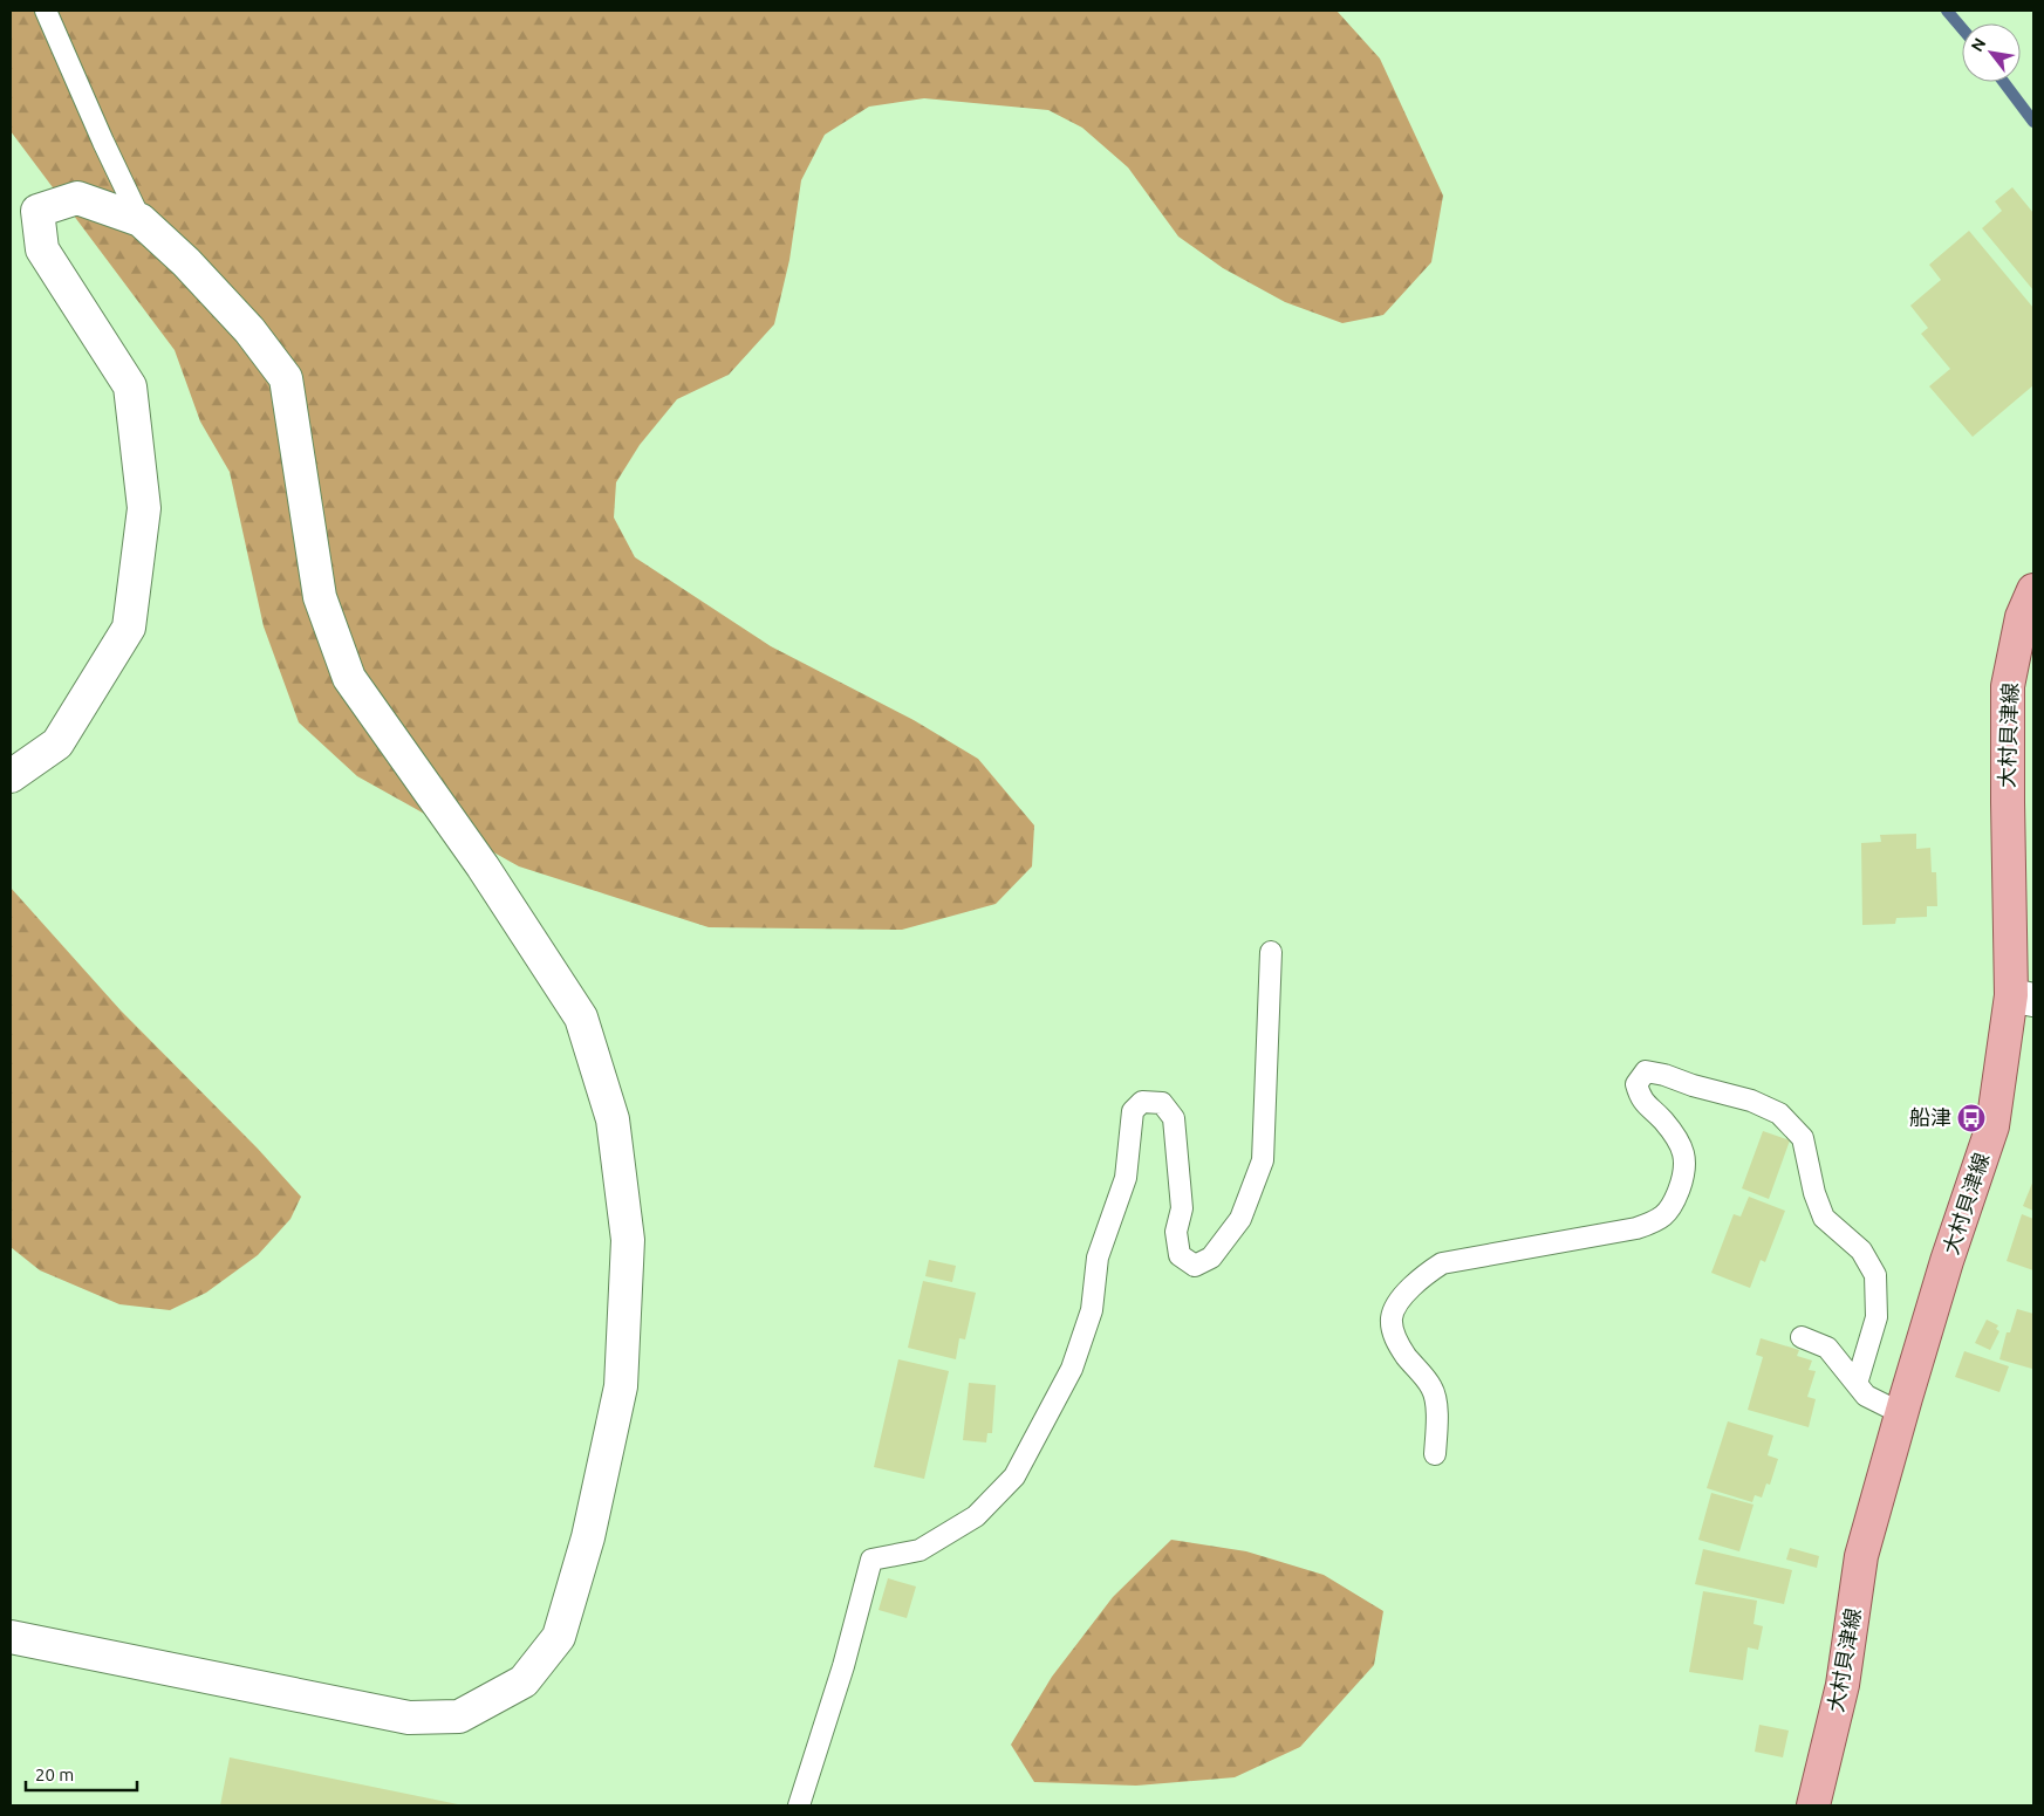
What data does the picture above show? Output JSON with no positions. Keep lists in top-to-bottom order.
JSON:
{
  "streets": {
    "main road": ["大村貝津線"]
  },
  "places": {
    "bus stop": ["船津"]
  },
  "scale_bar": "20 m",
  "north": "top left"
}
